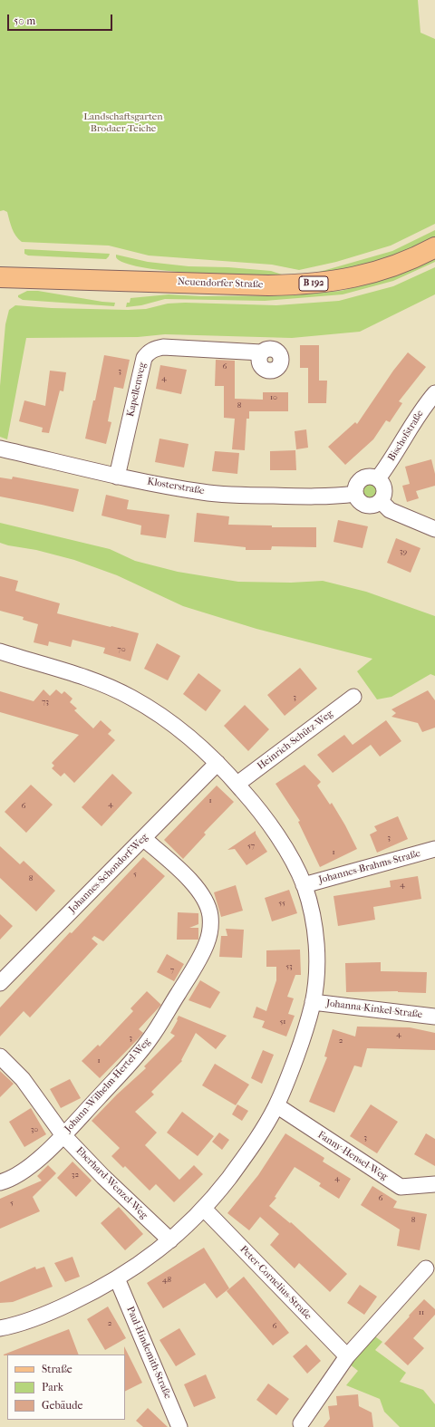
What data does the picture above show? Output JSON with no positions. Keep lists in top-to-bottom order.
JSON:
{
  "streets": {
    "main road": ["Neuendorfer Straße", "B 192"],
    "street": [
      "Kapellenweg",
      "Bischofstraße",
      "Klosterstraße",
      "Heinrich-Schütz-Weg",
      "Johannes-Brahms-Straße",
      "Johannes-Schondorf-Weg",
      "Johanna-Kinkel-Straße",
      "Johann-Wilhelm-Hertel-Weg",
      "Fanny-Hensel-Weg",
      "Eberhard-Wenzel-Weg",
      "Peter-Cornelius-Straße",
      "Paul-Hindemith-Straße"
    ]
  },
  "crossings": [
    ["Kapellenweg", "Klosterstraße"],
    ["Bischofstraße", "Klosterstraße"],
    ["Johannes-Schondorf-Weg", "Johann-Wilhelm-Hertel-Weg"],
    ["Johann-Wilhelm-Hertel-Weg", "Eberhard-Wenzel-Weg"]
  ],
  "parks": ["Landschaftsgarten Brodaer Teiche"],
  "house_numbers": [
    "6",
    "3",
    "4",
    "10",
    "8",
    "39",
    "70",
    "3",
    "73",
    "1",
    "4",
    "6",
    "3",
    "57",
    "1",
    "5",
    "8",
    "4",
    "55",
    "53",
    "7",
    "51",
    "4",
    "3",
    "2",
    "1",
    "30",
    "3",
    "32",
    "4",
    "6",
    "5",
    "8",
    "48",
    "11",
    "2",
    "6"
  ],
  "legend": ["Straße", "Park", "Gebäude"],
  "scale_bar": "50 m"
}
